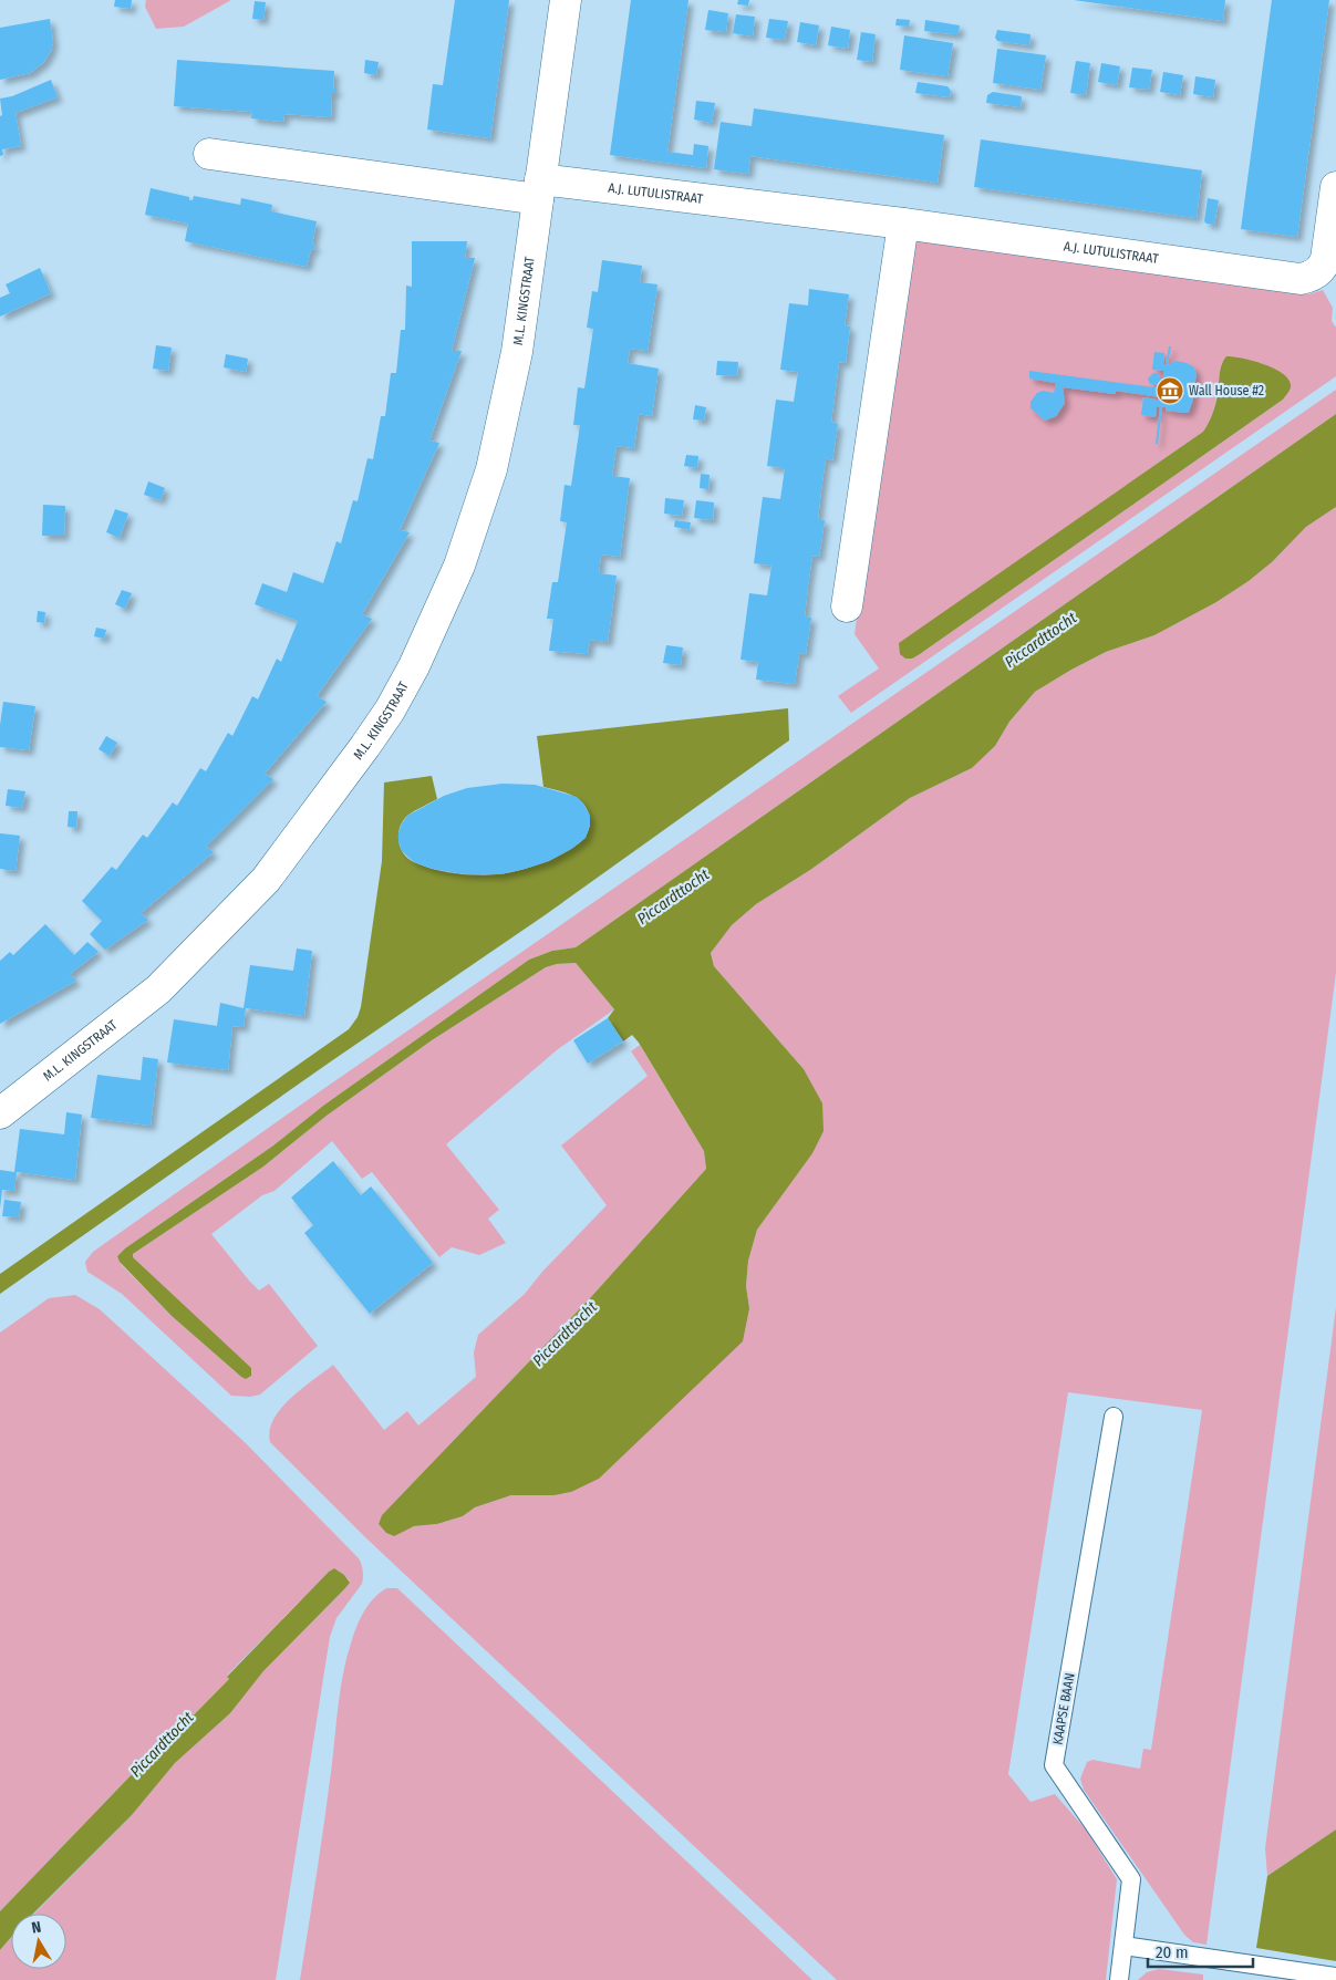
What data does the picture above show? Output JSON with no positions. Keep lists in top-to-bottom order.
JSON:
{
  "streets": {
    "street": ["A.J. LUTULISTRAAT", "M.L. KINGSTRAAT"],
    "lane": ["KAAPSE BAAN"]
  },
  "crossings": [
    ["A.J. LUTULISTRAAT", "M.L. KINGSTRAAT"]
  ],
  "water": ["Piccardttocht"],
  "places": {
    "museum": ["Wall House #2"]
  },
  "scale_bar": "20 m",
  "north": "top"
}
